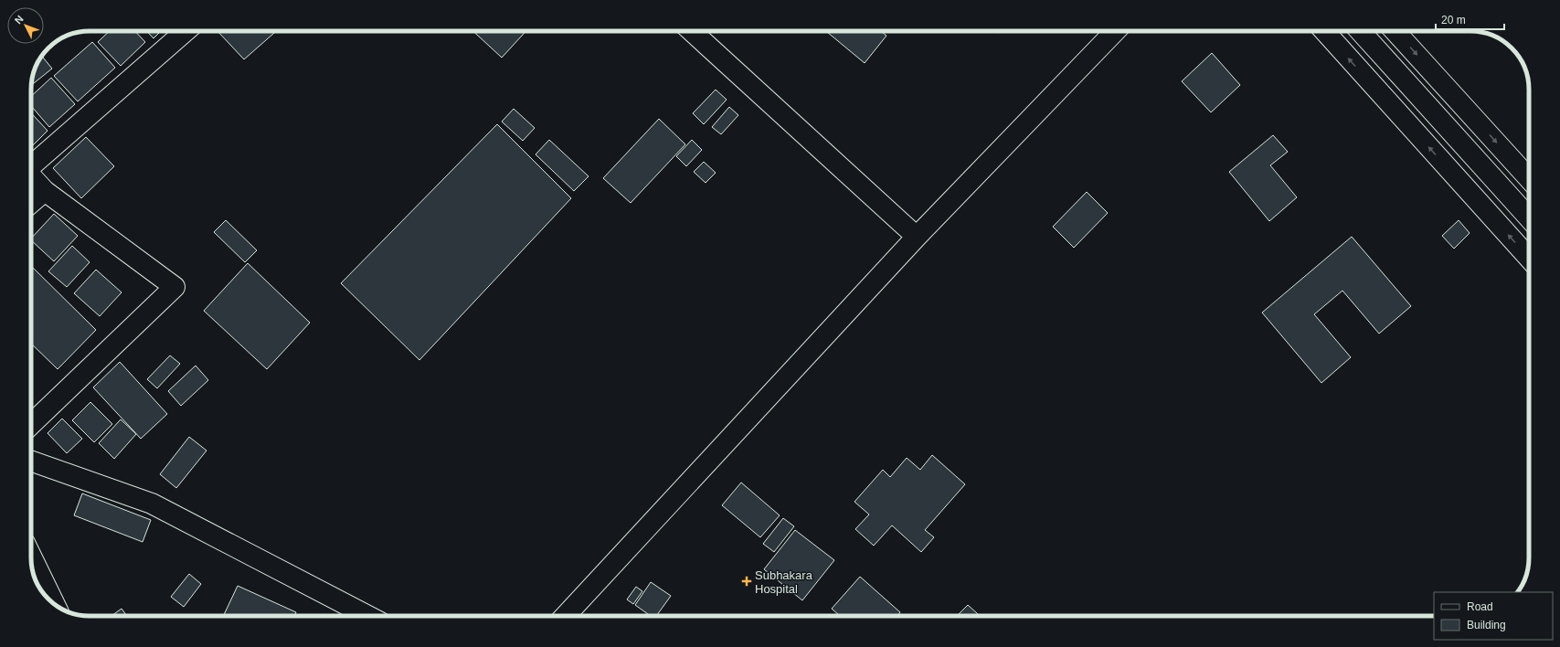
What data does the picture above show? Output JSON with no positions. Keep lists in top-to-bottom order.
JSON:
{
  "places": {
    "health": ["Subhakara Hospital"]
  },
  "legend": ["Road", "Building"],
  "scale_bar": "20 m",
  "north": "top left"
}
